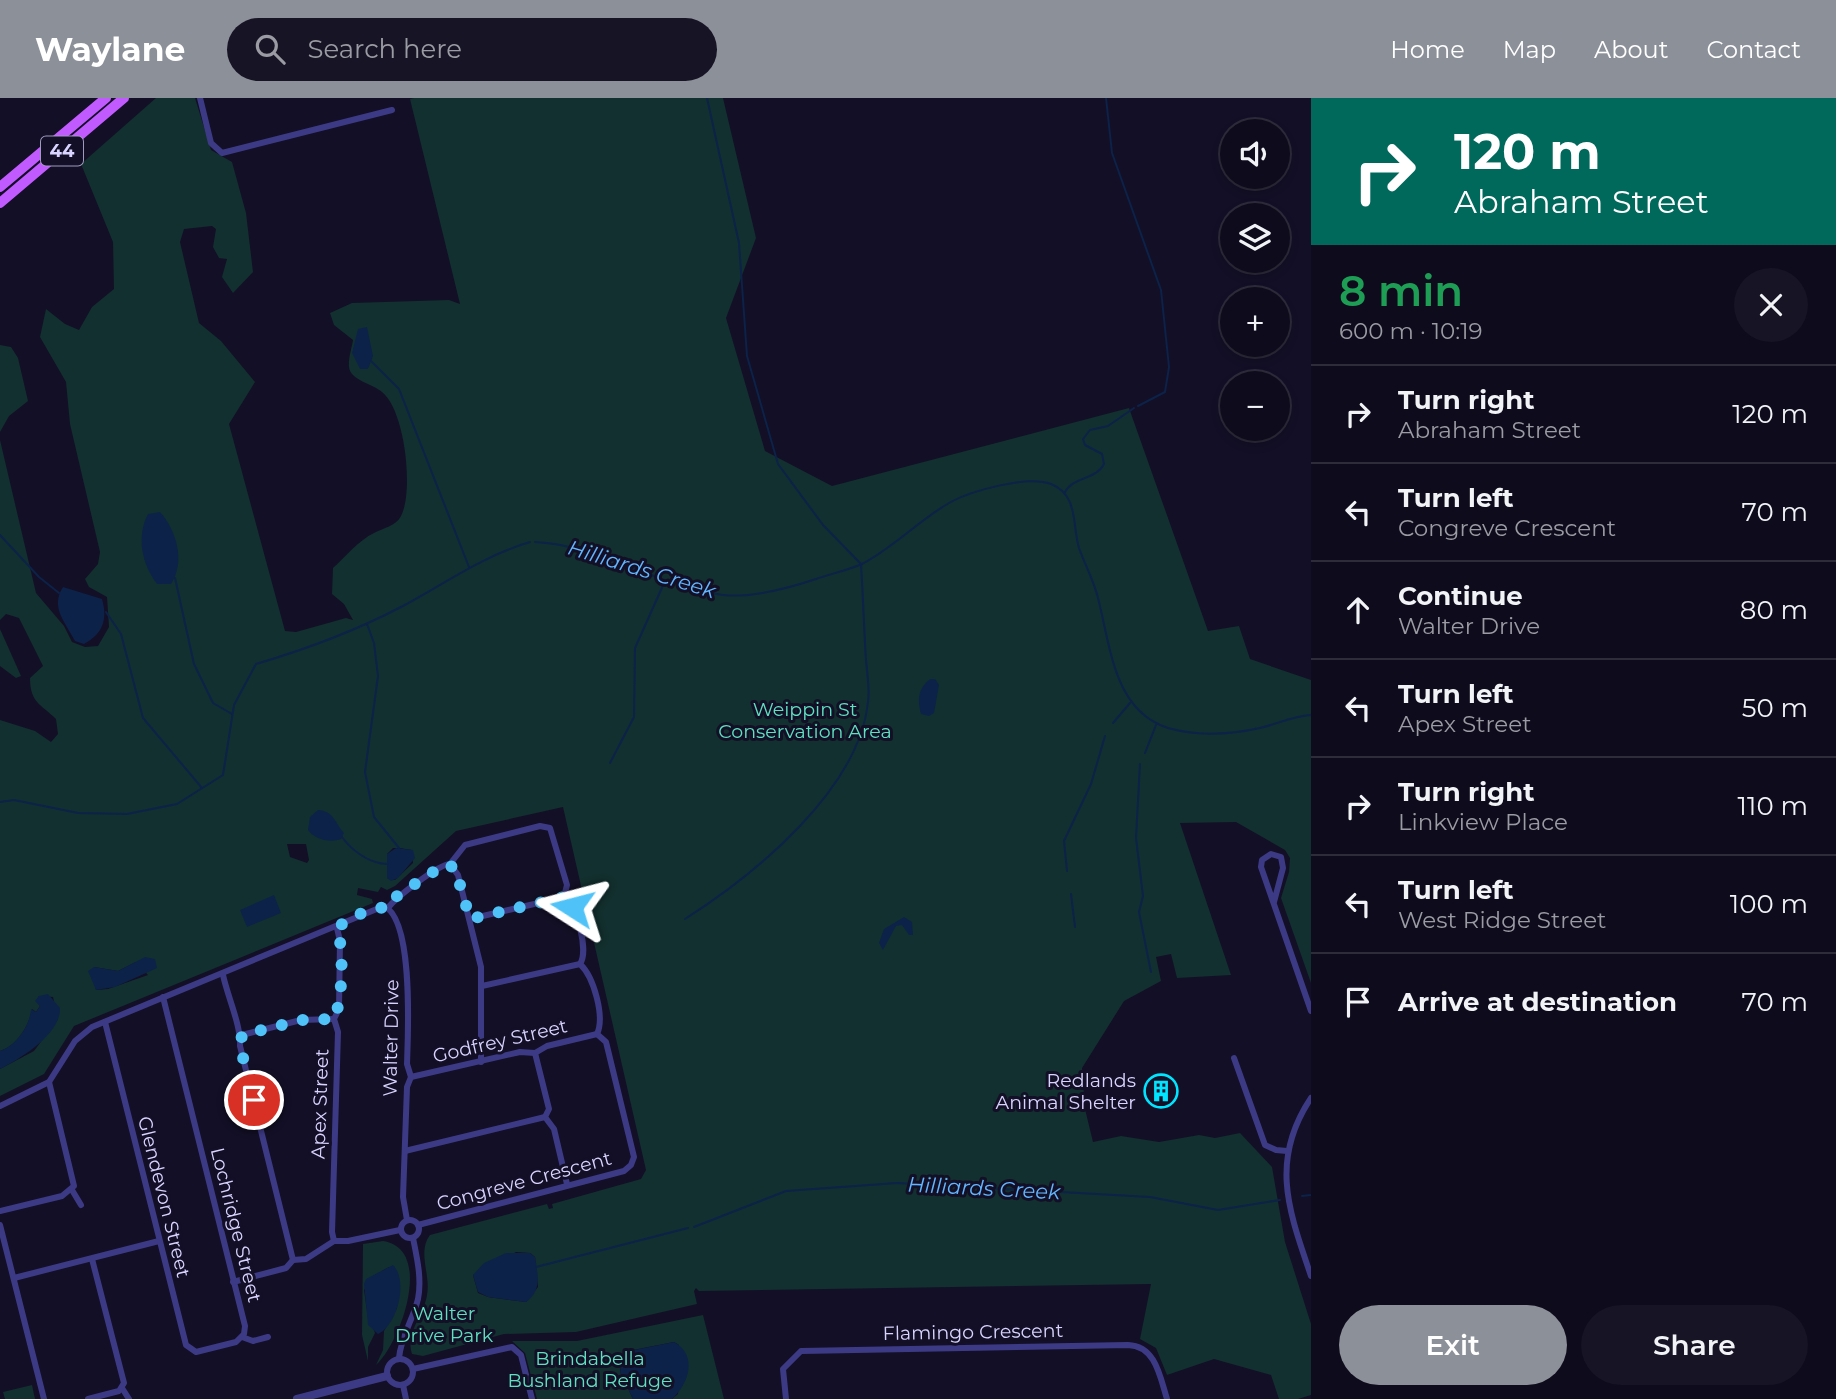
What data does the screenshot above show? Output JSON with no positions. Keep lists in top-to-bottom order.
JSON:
{
  "streets": {
    "main road": ["44"],
    "street": [
      "Walter Drive",
      "Godfrey Street",
      "Apex Street",
      "Congreve Crescent",
      "Glendevon Street",
      "Lochridge Street",
      "Flamingo Crescent"
    ]
  },
  "crossings": [
    ["Walter Drive", "Godfrey Street"],
    ["Walter Drive", "Congreve Crescent"],
    ["Godfrey Street", "Congreve Crescent"],
    ["Glendevon Street", "Lochridge Street"]
  ],
  "water": ["Hilliards Creek"],
  "parks": ["Weippin St Conservation Area", "Walter Drive Park", "Brindabella Bushland Refuge"],
  "places": {
    "building": ["Redlands Animal Shelter"]
  },
  "page": {
    "header": "Waylane",
    "search": "Search here",
    "nav": [
      "Home",
      "Map",
      "About",
      "Contact"
    ],
    "turn": ["120 m", "Abraham Street"],
    "map_buttons": ["+", "−"],
    "heading": ["8 min", "600 m · 10:19"],
    "list": [
      {
        "name": "Turn right",
        "note": "Abraham Street",
        "value": "120 m"
      },
      {
        "name": "Turn left",
        "note": "Congreve Crescent",
        "value": "70 m"
      },
      {
        "name": "Continue",
        "note": "Walter Drive",
        "value": "80 m"
      },
      {
        "name": "Turn left",
        "note": "Apex Street",
        "value": "50 m"
      },
      {
        "name": "Turn right",
        "note": "Linkview Place",
        "value": "110 m"
      },
      {
        "name": "Turn left",
        "note": "West Ridge Street",
        "value": "100 m"
      },
      {
        "name": "Arrive at destination",
        "value": "70 m"
      }
    ],
    "buttons": ["Exit", "Share"]
  }
}
